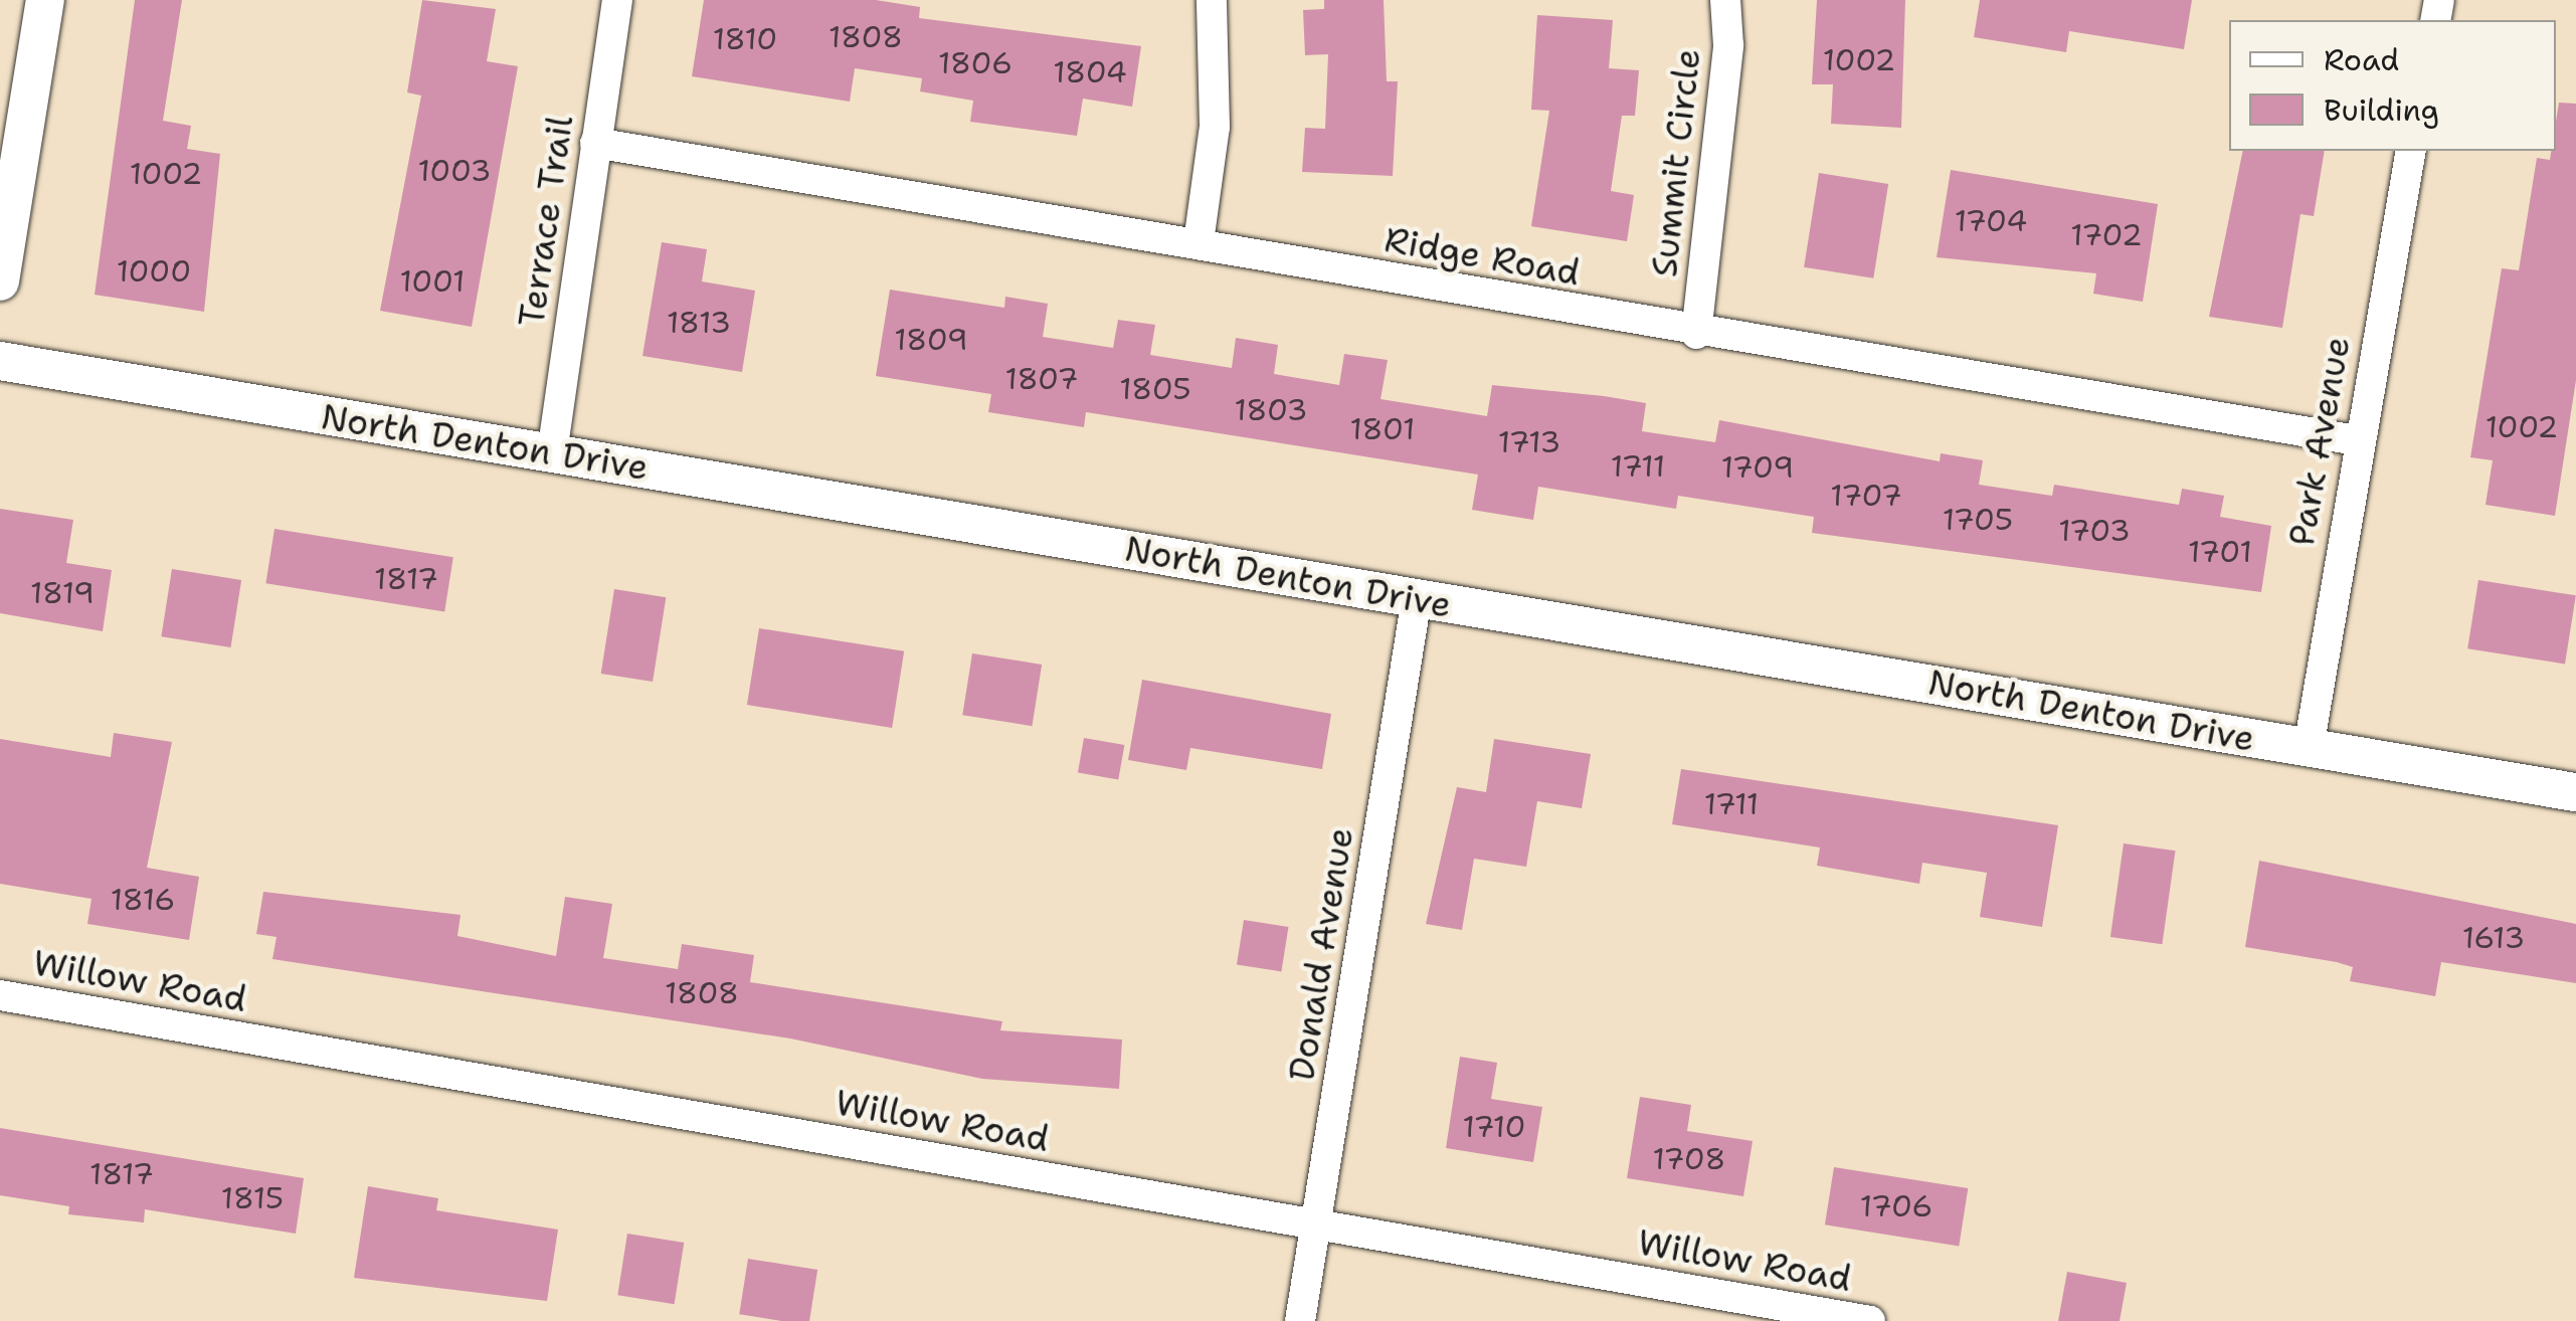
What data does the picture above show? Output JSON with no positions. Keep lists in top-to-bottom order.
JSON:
{
  "streets": {
    "street": [
      "Summit Circle",
      "Terrace Trail",
      "Ridge Road",
      "Park Avenue",
      "North Denton Drive",
      "Donald Avenue",
      "Willow Road"
    ]
  },
  "crossings": [
    ["Summit Circle", "Ridge Road"],
    ["Terrace Trail", "Ridge Road"],
    ["Terrace Trail", "North Denton Drive"],
    ["Ridge Road", "Park Avenue"],
    ["Park Avenue", "North Denton Drive"],
    ["North Denton Drive", "Donald Avenue"],
    ["Donald Avenue", "Willow Road"]
  ],
  "house_numbers": [
    "1808",
    "1810",
    "1002",
    "1806",
    "1804",
    "1003",
    "1002",
    "1704",
    "1702",
    "1000",
    "1001",
    "1813",
    "1809",
    "1807",
    "1805",
    "1803",
    "1002",
    "1801",
    "1713",
    "1711",
    "1709",
    "1707",
    "1705",
    "1703",
    "1701",
    "1817",
    "1819",
    "1711",
    "1816",
    "1613",
    "1808",
    "1710",
    "1708",
    "1817",
    "1815",
    "1706"
  ],
  "legend": ["Road", "Building"]
}
